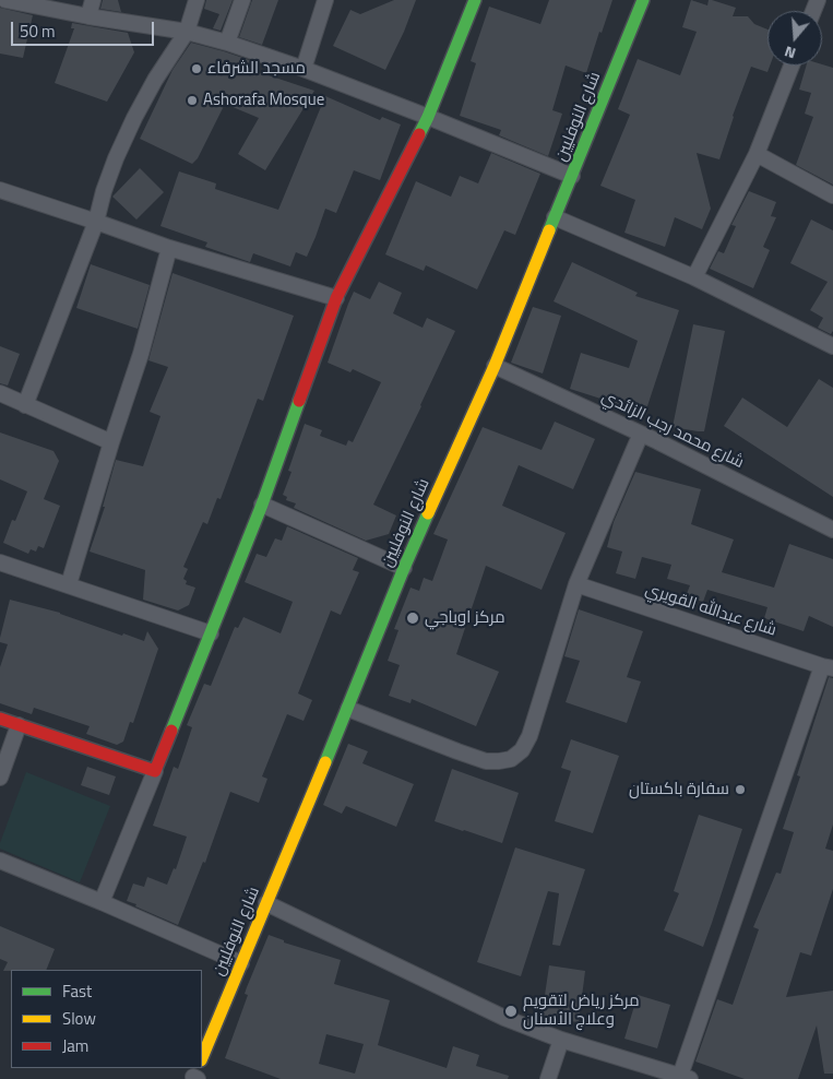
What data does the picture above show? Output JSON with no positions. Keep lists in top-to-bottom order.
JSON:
{
  "streets": {
    "main road": ["شارع النوفليين"],
    "street": ["شارع محمد رجب الزائدي", "شارع عبدالله القويري"]
  },
  "crossings": [
    ["شارع النوفليين", "شارع محمد رجب الزائدي"]
  ],
  "places": [
    "مسجد الشرفاء",
    "Ashorafa Mosque",
    "مركز اوباجي",
    "سفارة باكستان",
    "مركز رياض لتقويم وعلاج الأسنان"
  ],
  "legend": ["Fast", "Slow", "Jam"],
  "scale_bar": "50 m",
  "north": "bottom"
}
